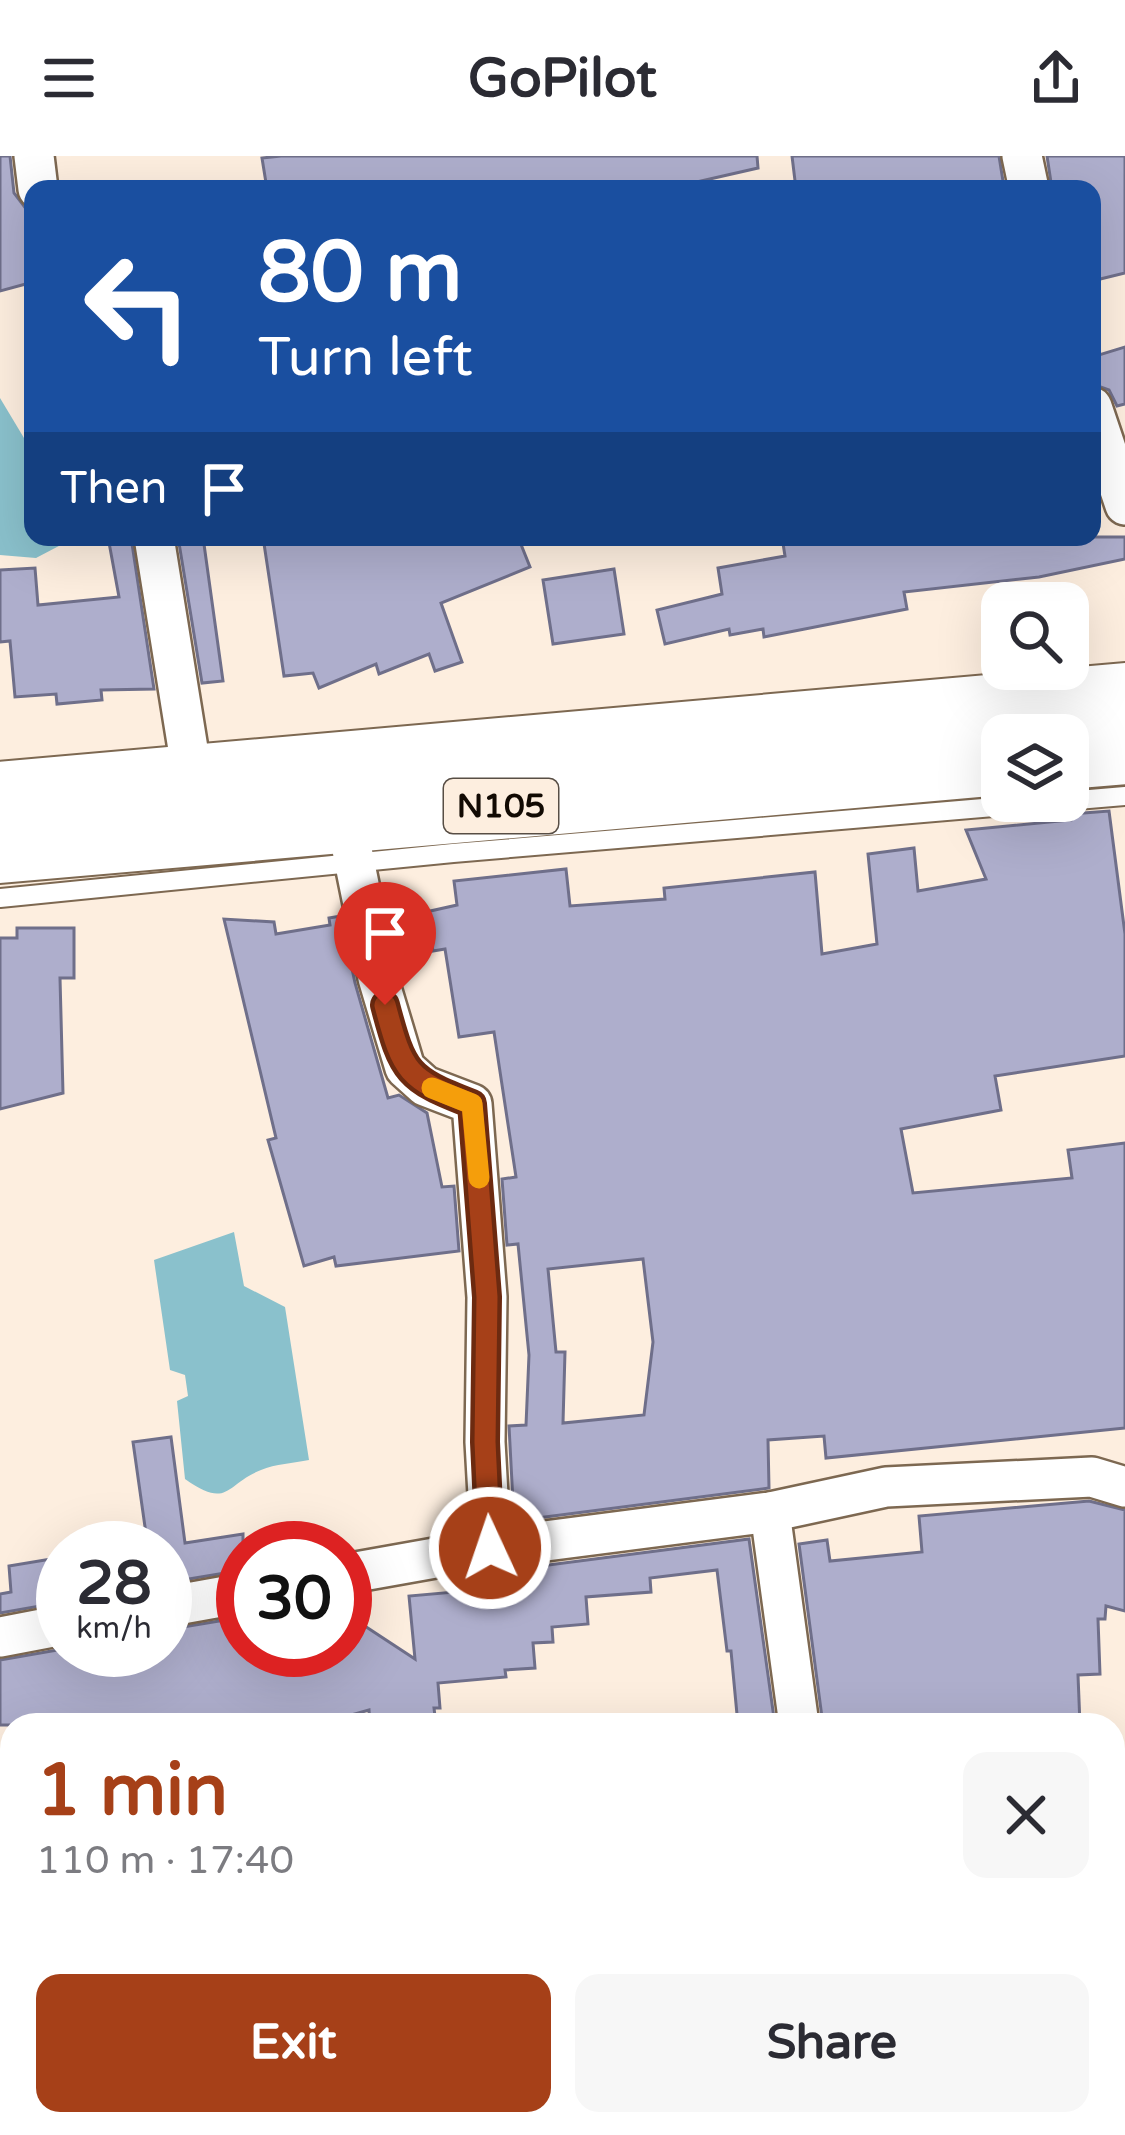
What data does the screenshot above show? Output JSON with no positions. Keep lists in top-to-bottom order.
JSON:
{
  "streets": {
    "highway": ["N105"]
  },
  "page": {
    "header": "GoPilot",
    "turn": ["80 m", "Turn left"],
    "then": "Then",
    "speed": "28 km/h",
    "limit": "30",
    "heading": ["1 min", "110 m · 17:40"],
    "buttons": ["Exit", "Share"]
  }
}
